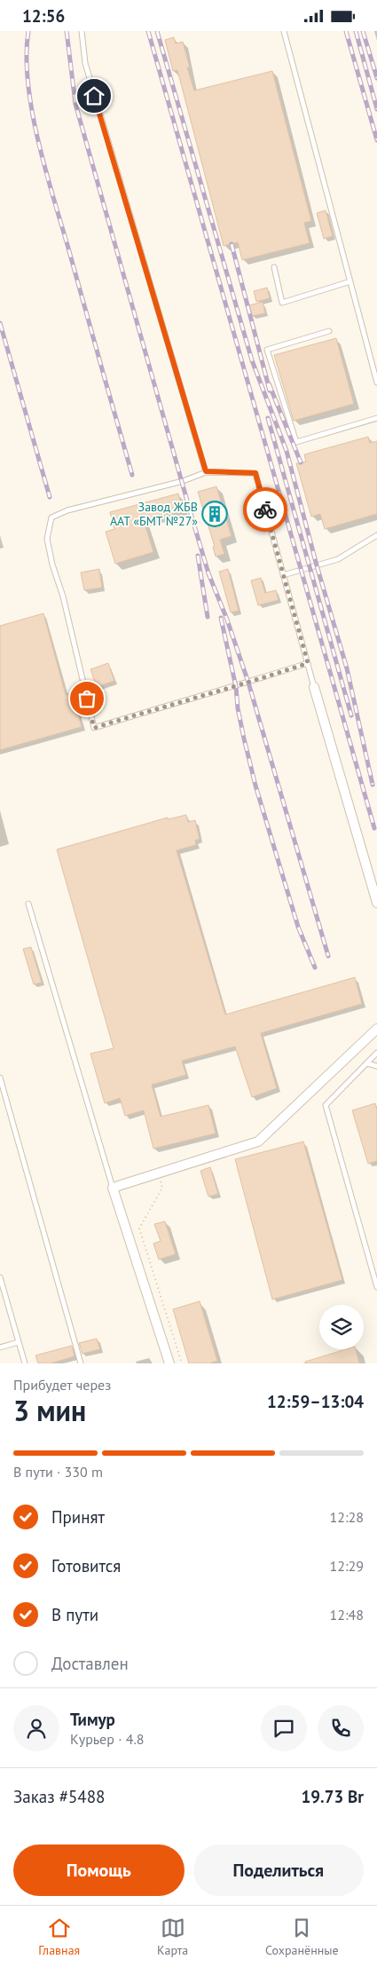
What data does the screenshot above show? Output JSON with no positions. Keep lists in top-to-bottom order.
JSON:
{
  "places": {
    "building": ["Завод ЖБВ ААТ «БМТ №27»"]
  },
  "page": {
    "status": "12:56",
    "heading": ["3 мин", "Прибудет через", "12:59–13:04"],
    "panel": [
      "Тимур",
      "Курьер · 4.8",
      "Заказ #5488",
      "19.73 Br"
    ],
    "bar": "В пути · 330 m",
    "list": [
      ["Принят", "12:28"],
      ["Готовится", "12:29"],
      ["В пути", "12:48"],
      "Доставлен"
    ],
    "buttons": ["Помощь", "Поделиться"],
    "tabs": ["Главная", "Карта", "Сохранённые"]
  }
}
